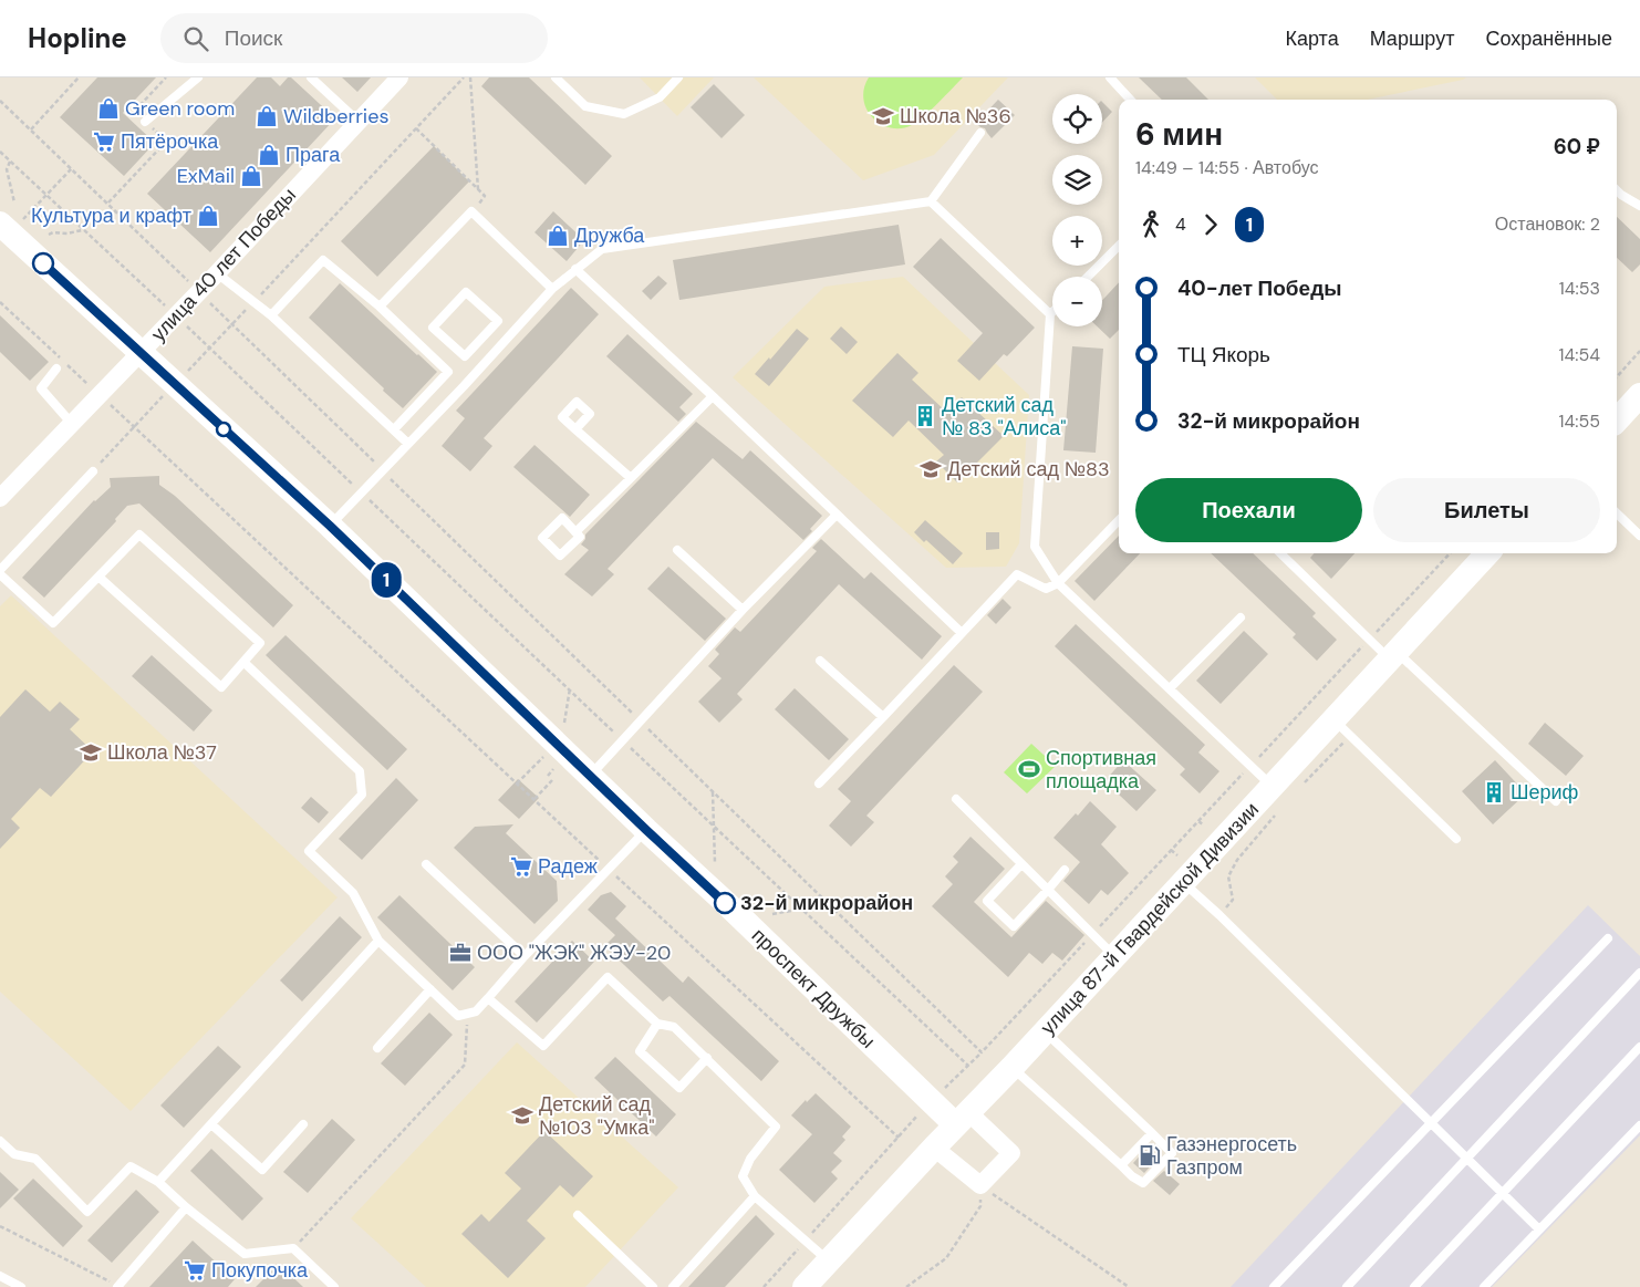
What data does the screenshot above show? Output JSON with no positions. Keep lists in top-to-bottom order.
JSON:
{
  "streets": {
    "street": ["улица 40 лет Победы", "улица 87-й Гвардейской Дивизии", "проспект Дружбы"]
  },
  "crossings": [
    ["улица 87-й Гвардейской Дивизии", "проспект Дружбы"]
  ],
  "places": {
    "shop": [
      "Green room",
      "Wildberries",
      "Прага",
      "ExMail",
      "Культура и крафт",
      "Дружба"
    ],
    "school or university": [
      "Школа №36",
      "Детский сад №83",
      "Школа №37",
      "Детский сад №103 \"Умка\""
    ],
    "supermarket": ["Пятёрочка", "Радеж", "Покупочка"],
    "building": ["Детский сад № 83 \"Алиса\"", "Шериф"],
    "sports": ["Спортивная площадка"],
    "other": ["32-й микрорайон"],
    "office": ["ООО \"ЖЭК\" ЖЭУ-20"],
    "fuel station": ["Газэнергосеть Газпром"]
  },
  "lines": ["bus line 1"],
  "page": {
    "header": "Hopline",
    "search": "Поиск",
    "nav": ["Карта", "Маршрут", "Сохранённые"],
    "on_map": "1",
    "map_buttons": ["+", "−"],
    "heading": ["6 мин", "14:49 – 14:55 · Автобус", "60 ₽"],
    "legs": ["4", "1", "Остановок: 2"],
    "list": [
      {
        "name": "40-лет Победы",
        "value": "14:53"
      },
      {
        "name": "ТЦ Якорь",
        "value": "14:54"
      },
      {
        "name": "32-й микрорайон",
        "value": "14:55"
      }
    ],
    "buttons": ["Поехали", "Билеты"]
  }
}
